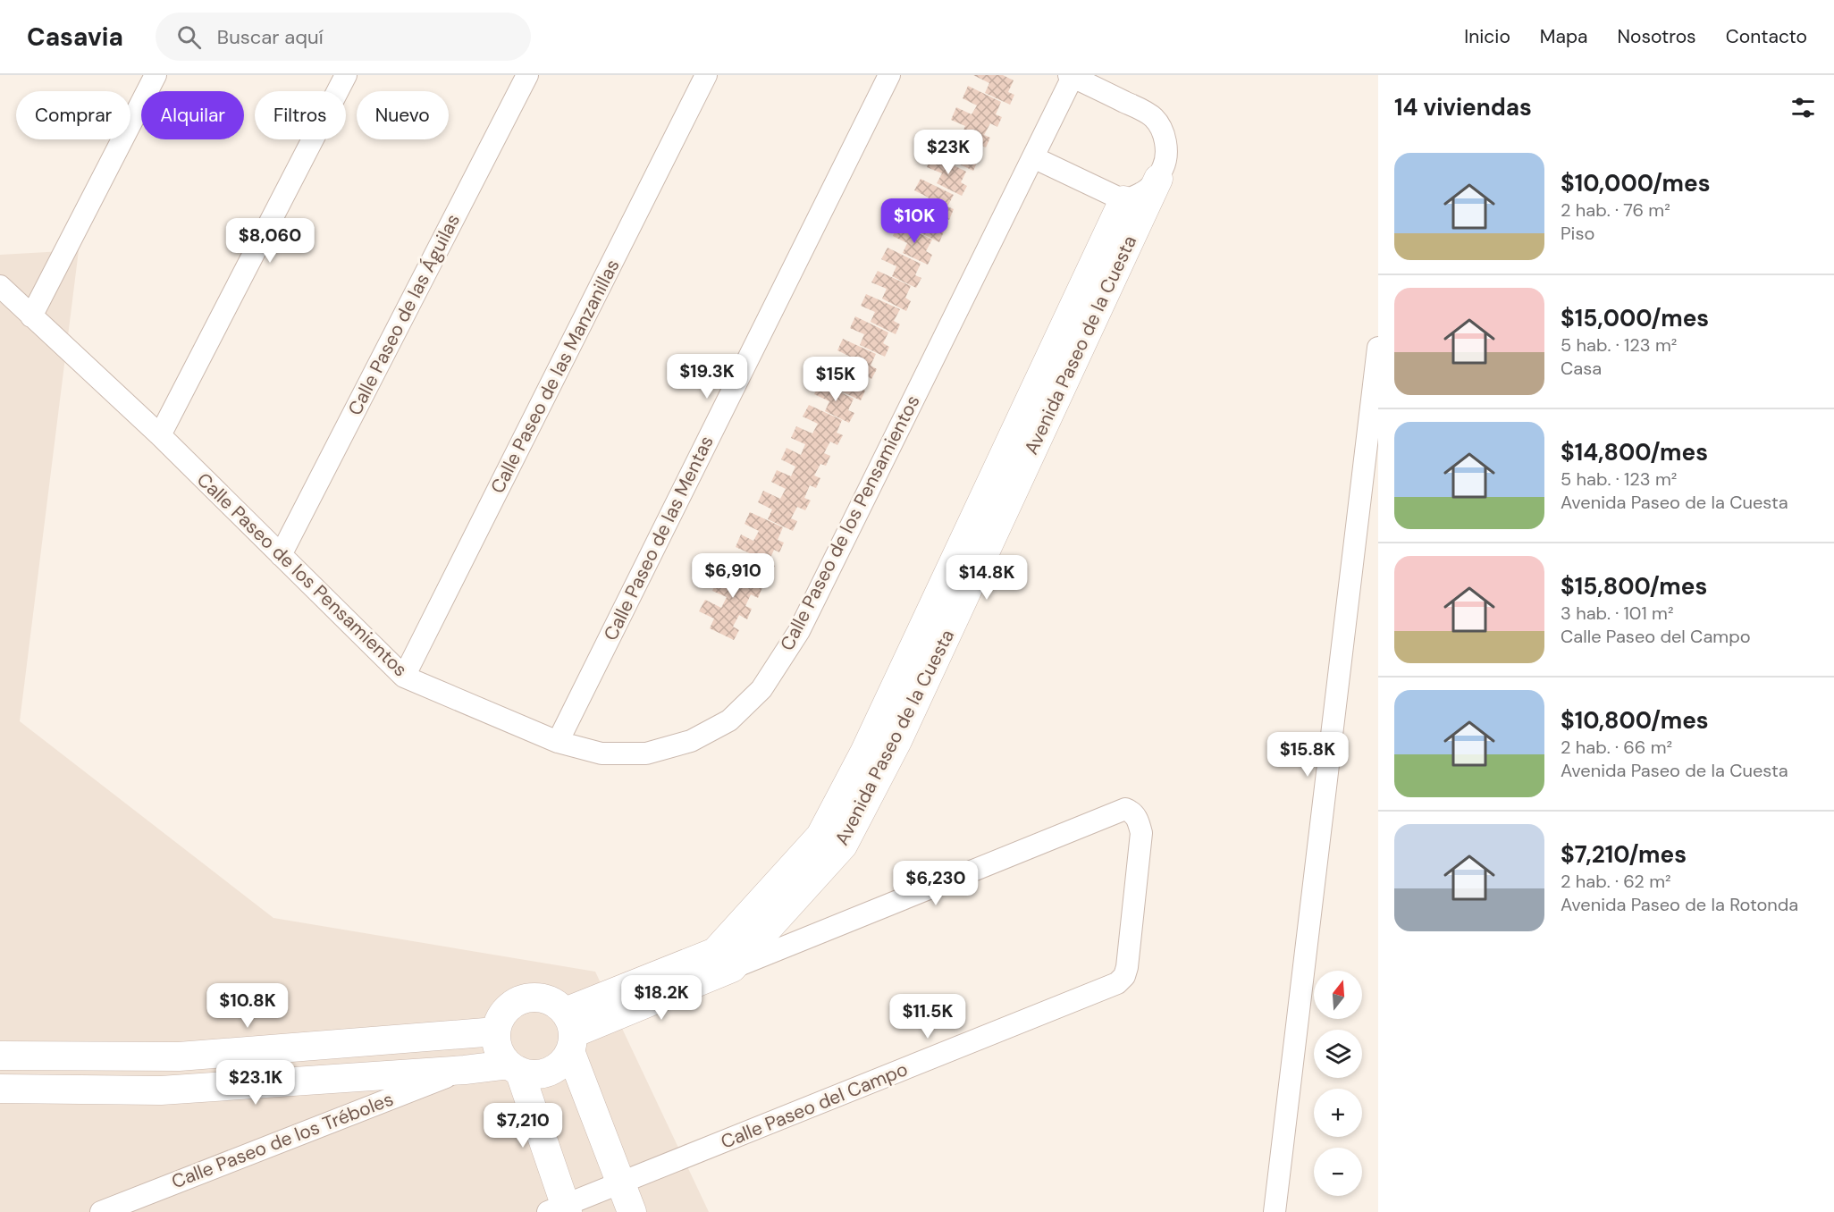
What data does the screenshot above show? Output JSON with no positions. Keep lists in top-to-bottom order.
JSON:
{
  "streets": {
    "street": [
      "Calle Paseo de las Águilas",
      "Avenida Paseo de la Cuesta",
      "Calle Paseo de las Manzanillas",
      "Calle Paseo de los Pensamientos",
      "Calle Paseo de las Mentas",
      "Calle Paseo del Campo",
      "Calle Paseo de los Tréboles"
    ]
  },
  "crossings": [
    ["Calle Paseo de las Águilas", "Calle Paseo de los Pensamientos"],
    ["Avenida Paseo de la Cuesta", "Calle Paseo de los Pensamientos"],
    ["Avenida Paseo de la Cuesta", "Calle Paseo del Campo"],
    ["Calle Paseo de las Manzanillas", "Calle Paseo de los Pensamientos"],
    ["Calle Paseo de los Pensamientos", "Calle Paseo de las Mentas"]
  ],
  "north": "top",
  "page": {
    "header": "Casavia",
    "search": "Buscar aquí",
    "nav": [
      "Inicio",
      "Mapa",
      "Nosotros",
      "Contacto"
    ],
    "heading": "14 viviendas",
    "chip": [
      "Comprar",
      "Alquilar",
      "Filtros",
      "Nuevo"
    ],
    "price": [
      "$23K",
      "$10K",
      "$8,060",
      "$19.3K",
      "$15K",
      "$6,910",
      "$14.8K",
      "$15.8K",
      "$6,230",
      "$18.2K",
      "$10.8K",
      "$11.5K",
      "$23.1K",
      "$7,210"
    ],
    "list": [
      {
        "name": "$10,000/mes",
        "note": "2 hab. · 76 m² · Piso"
      },
      {
        "name": "$15,000/mes",
        "note": "5 hab. · 123 m² · Casa"
      },
      {
        "name": "$14,800/mes",
        "note": "5 hab. · 123 m² · Avenida Paseo de la Cuesta"
      },
      {
        "name": "$15,800/mes",
        "note": "3 hab. · 101 m² · Calle Paseo del Campo"
      },
      {
        "name": "$10,800/mes",
        "note": "2 hab. · 66 m² · Avenida Paseo de la Cuesta"
      },
      {
        "name": "$7,210/mes",
        "note": "2 hab. · 62 m² · Avenida Paseo de la Rotonda"
      }
    ],
    "map_buttons": ["+", "−"]
  }
}
